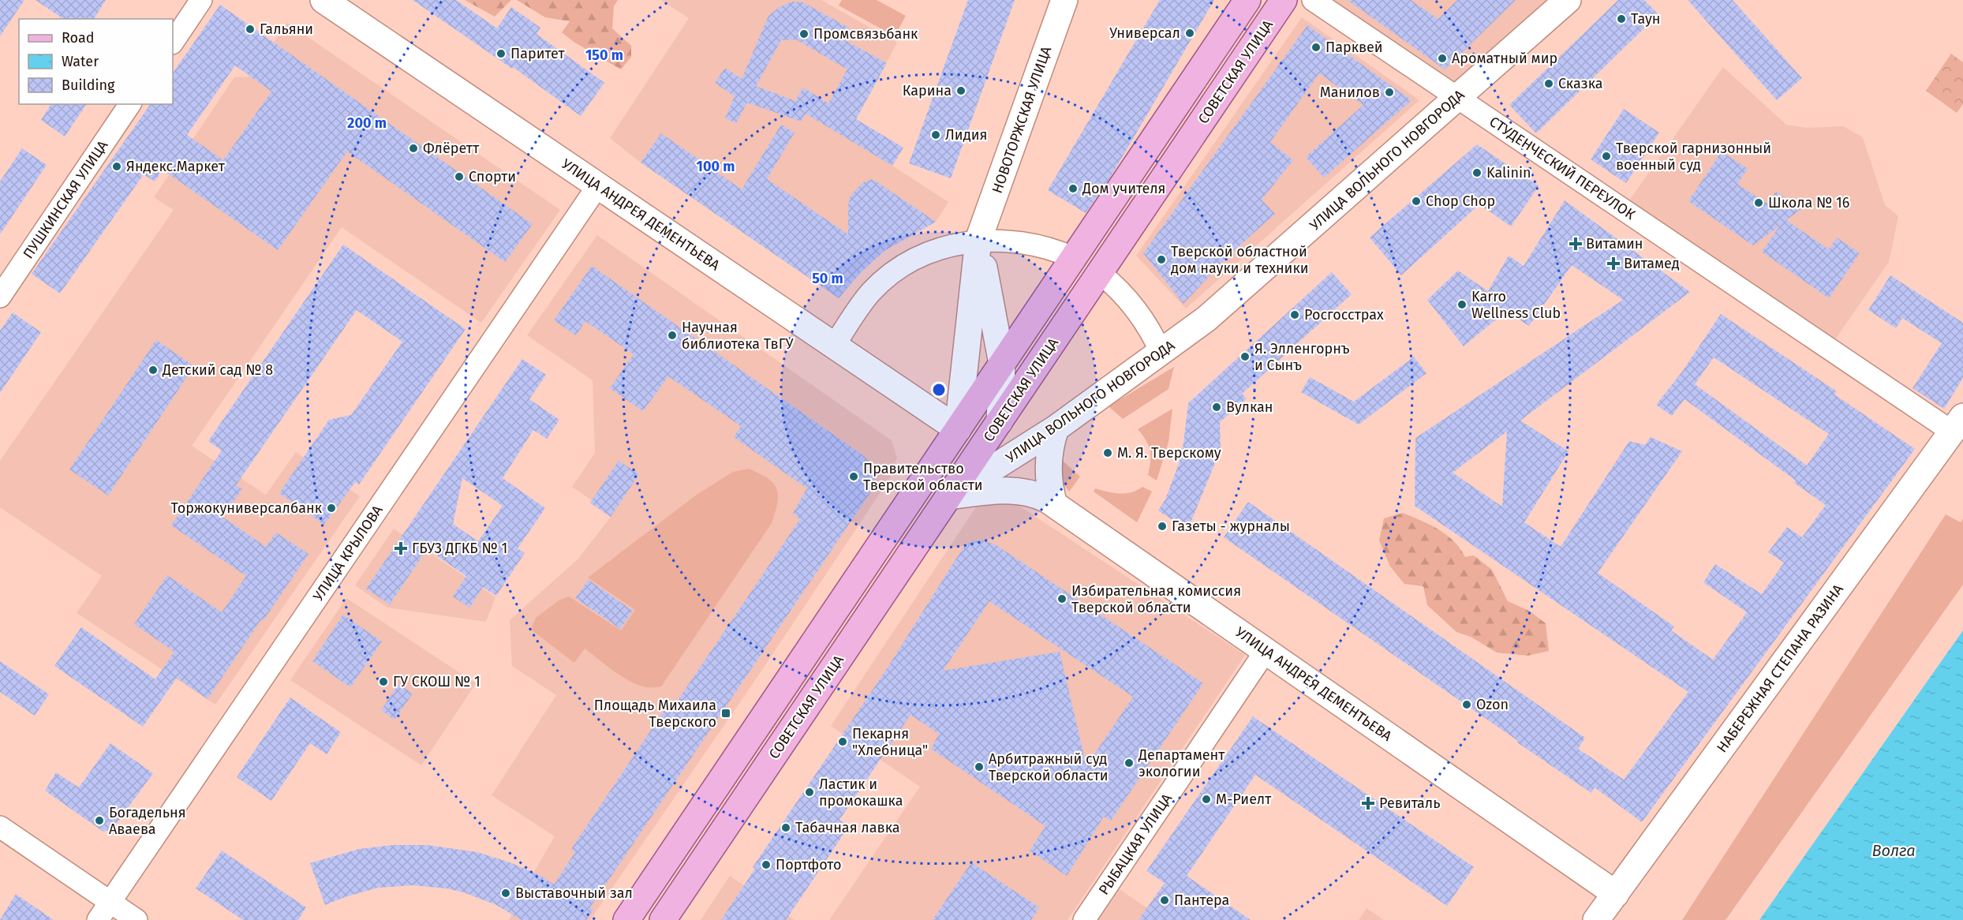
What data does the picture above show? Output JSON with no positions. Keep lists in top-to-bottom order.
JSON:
{
  "streets": {
    "main road": ["СОВЕТСКАЯ УЛИЦА"],
    "street": [
      "НОВОТОРЖСКАЯ УЛИЦА",
      "УЛИЦА ВОЛЬНОГО НОВГОРОДА",
      "СТУДЕНЧЕСКИЙ ПЕРЕУЛОК",
      "ПУШКИНСКАЯ УЛИЦА",
      "УЛИЦА АНДРЕЯ ДЕМЕНТЬЕВА",
      "УЛИЦА КРЫЛОВА",
      "НАБЕРЕЖНАЯ СТЕПАНА РАЗИНА",
      "РЫБАЦКАЯ УЛИЦА"
    ]
  },
  "crossings": [
    ["СОВЕТСКАЯ УЛИЦА", "НОВОТОРЖСКАЯ УЛИЦА"],
    ["СОВЕТСКАЯ УЛИЦА", "УЛИЦА ВОЛЬНОГО НОВГОРОДА"],
    ["СОВЕТСКАЯ УЛИЦА", "УЛИЦА АНДРЕЯ ДЕМЕНТЬЕВА"],
    ["НОВОТОРЖСКАЯ УЛИЦА", "УЛИЦА АНДРЕЯ ДЕМЕНТЬЕВА"],
    ["УЛИЦА ВОЛЬНОГО НОВГОРОДА", "СТУДЕНЧЕСКИЙ ПЕРЕУЛОК"],
    ["УЛИЦА ВОЛЬНОГО НОВГОРОДА", "УЛИЦА АНДРЕЯ ДЕМЕНТЬЕВА"],
    ["СТУДЕНЧЕСКИЙ ПЕРЕУЛОК", "НАБЕРЕЖНАЯ СТЕПАНА РАЗИНА"],
    ["УЛИЦА АНДРЕЯ ДЕМЕНТЬЕВА", "УЛИЦА КРЫЛОВА"],
    ["УЛИЦА АНДРЕЯ ДЕМЕНТЬЕВА", "НАБЕРЕЖНАЯ СТЕПАНА РАЗИНА"],
    ["УЛИЦА АНДРЕЯ ДЕМЕНТЬЕВА", "РЫБАЦКАЯ УЛИЦА"]
  ],
  "water": ["Волга"],
  "places": {
    "other": [
      "Таун",
      "Гальяни",
      "Универсал",
      "Промсвязьбанк",
      "Парквей",
      "Паритет",
      "Ароматный мир",
      "Сказка",
      "Карина",
      "Манилов",
      "Лидия",
      "Флёретт",
      "Тверской гарнизонный военный суд",
      "Яндекс.Маркет",
      "Kalinin",
      "Спорти",
      "Дом учителя",
      "Chop Chop",
      "Школа № 16",
      "Тверской областной дом науки и техники",
      "Karro Wellness Club",
      "Росгосстрах",
      "Научная библиотека ТвГУ",
      "Я. Элленгорнъ и Сынъ",
      "Детский сад № 8",
      "Вулкан",
      "М. Я. Тверскому",
      "Правительство Тверской области",
      "Торжокуниверсалбанк",
      "Газеты - журналы",
      "Избирательная комиcсия Тверской области",
      "ГУ СКОШ № 1",
      "Ozon",
      "Пекарня \"Хлебница\"",
      "Департамент экологии",
      "Арбитражный суд Тверской области",
      "Ластик и промокашка",
      "М-Риелт",
      "Богадельня Аваева",
      "Табачная лавка",
      "Портфото",
      "Выставочный зал",
      "Пантера"
    ],
    "health": [
      "Витамин",
      "Витамед",
      "ГБУЗ ДГКБ № 1",
      "Ревиталь"
    ],
    "transit": ["Площадь Михаила Тверского"]
  },
  "legend": ["Road", "Water", "Building"],
  "rings": [
    "150 m",
    "200 m",
    "100 m",
    "50 m"
  ]
}
